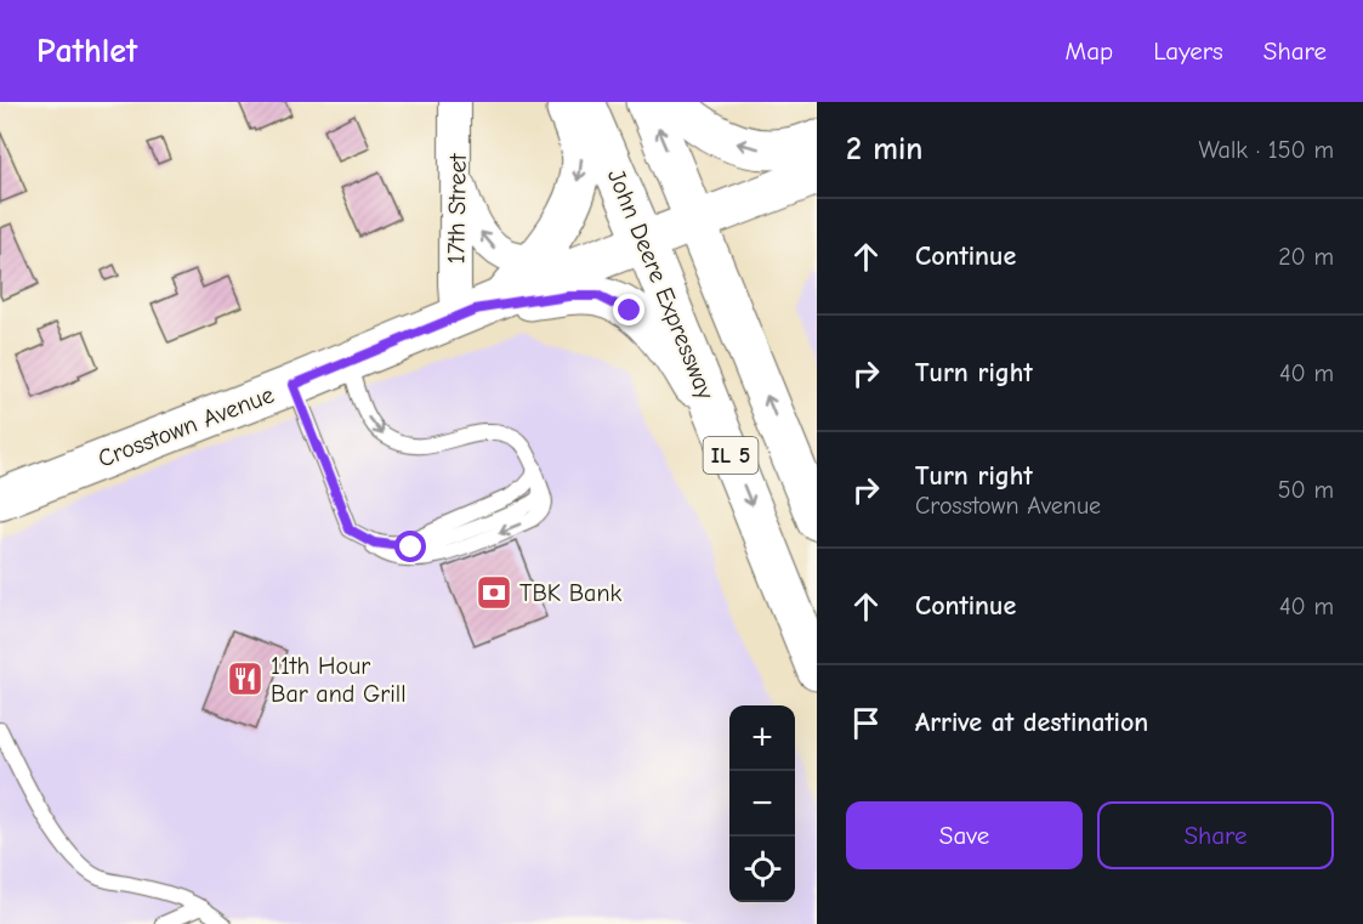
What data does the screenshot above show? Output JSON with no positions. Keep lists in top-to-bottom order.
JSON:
{
  "streets": {
    "main road": ["John Deere Expressway", "Crosstown Avenue", "IL 5"],
    "street": ["17th Street"]
  },
  "crossings": [
    ["17th Street", "Crosstown Avenue"],
    ["John Deere Expressway", "Crosstown Avenue"],
    ["Crosstown Avenue", "IL 5"]
  ],
  "places": {
    "bank": ["TBK Bank"],
    "restaurant": ["11th Hour Bar and Grill"]
  },
  "page": {
    "header": "Pathlet",
    "nav": ["Map", "Layers", "Share"],
    "heading": ["2 min", "Walk · 150 m"],
    "list": [
      ["Continue", "20 m"],
      ["Turn right", "40 m"],
      ["Turn right", "Crosstown Avenue", "50 m"],
      ["Continue", "40 m"],
      "Arrive at destination"
    ],
    "map_buttons": ["+", "−"],
    "buttons": ["Save", "Share"]
  }
}
